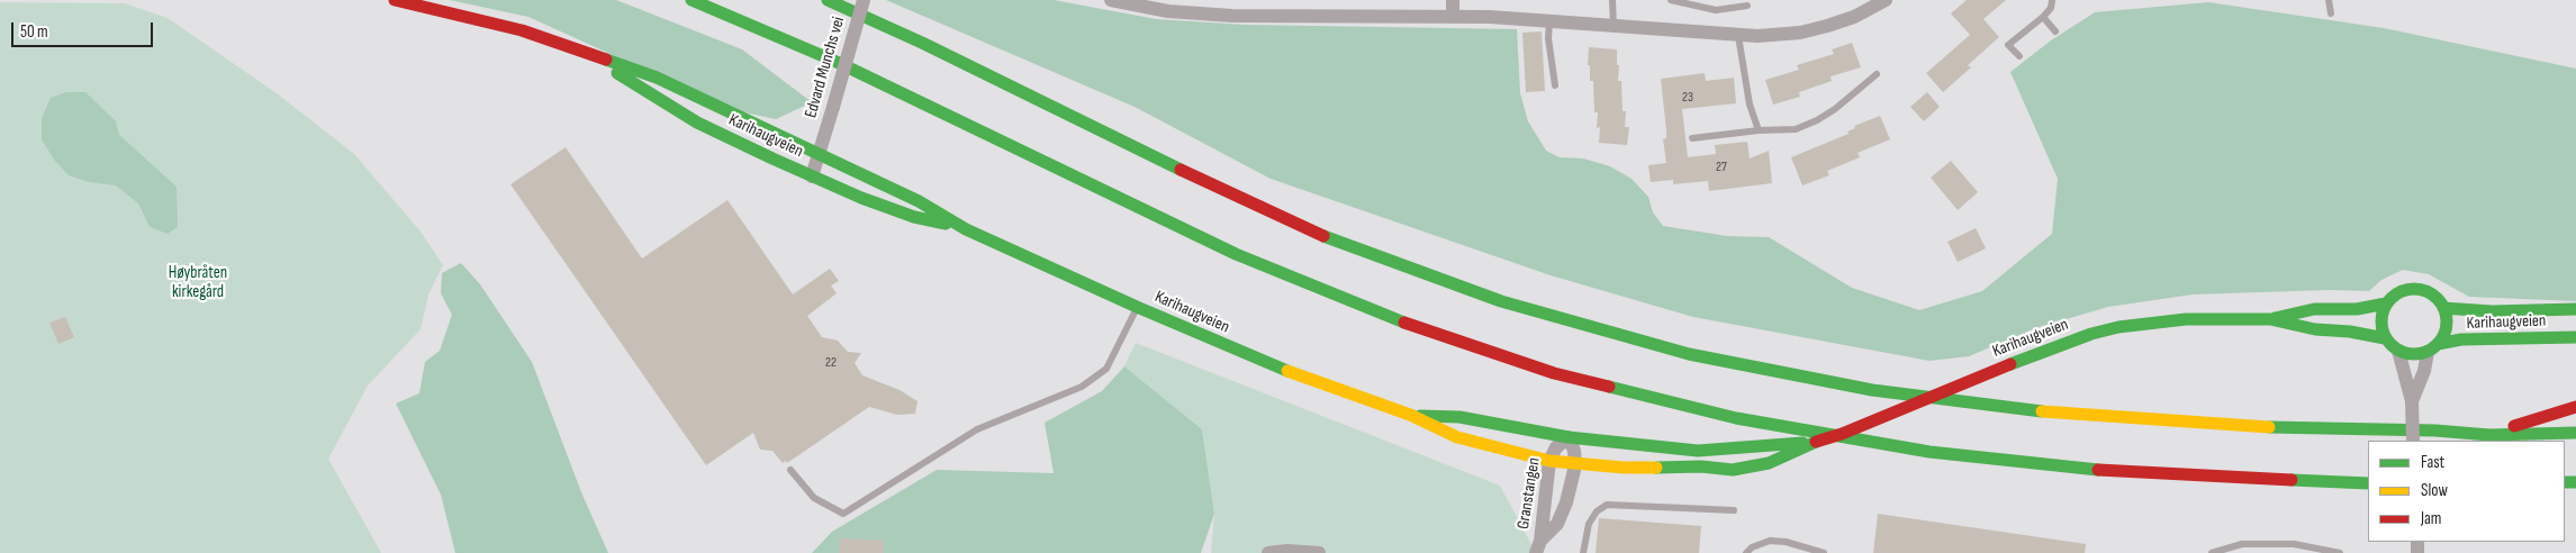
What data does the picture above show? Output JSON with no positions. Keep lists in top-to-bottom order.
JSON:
{
  "streets": {
    "main road": ["Karihaugveien"],
    "street": ["Edvard Munchs vei", "Granstangen"]
  },
  "crossings": [
    ["Edvard Munchs vei", "Karihaugveien"],
    ["Karihaugveien", "Granstangen"]
  ],
  "parks": ["Høybråten kirkegård"],
  "house_numbers": ["23", "27", "22"],
  "legend": ["Fast", "Slow", "Jam"],
  "scale_bar": "50 m"
}
